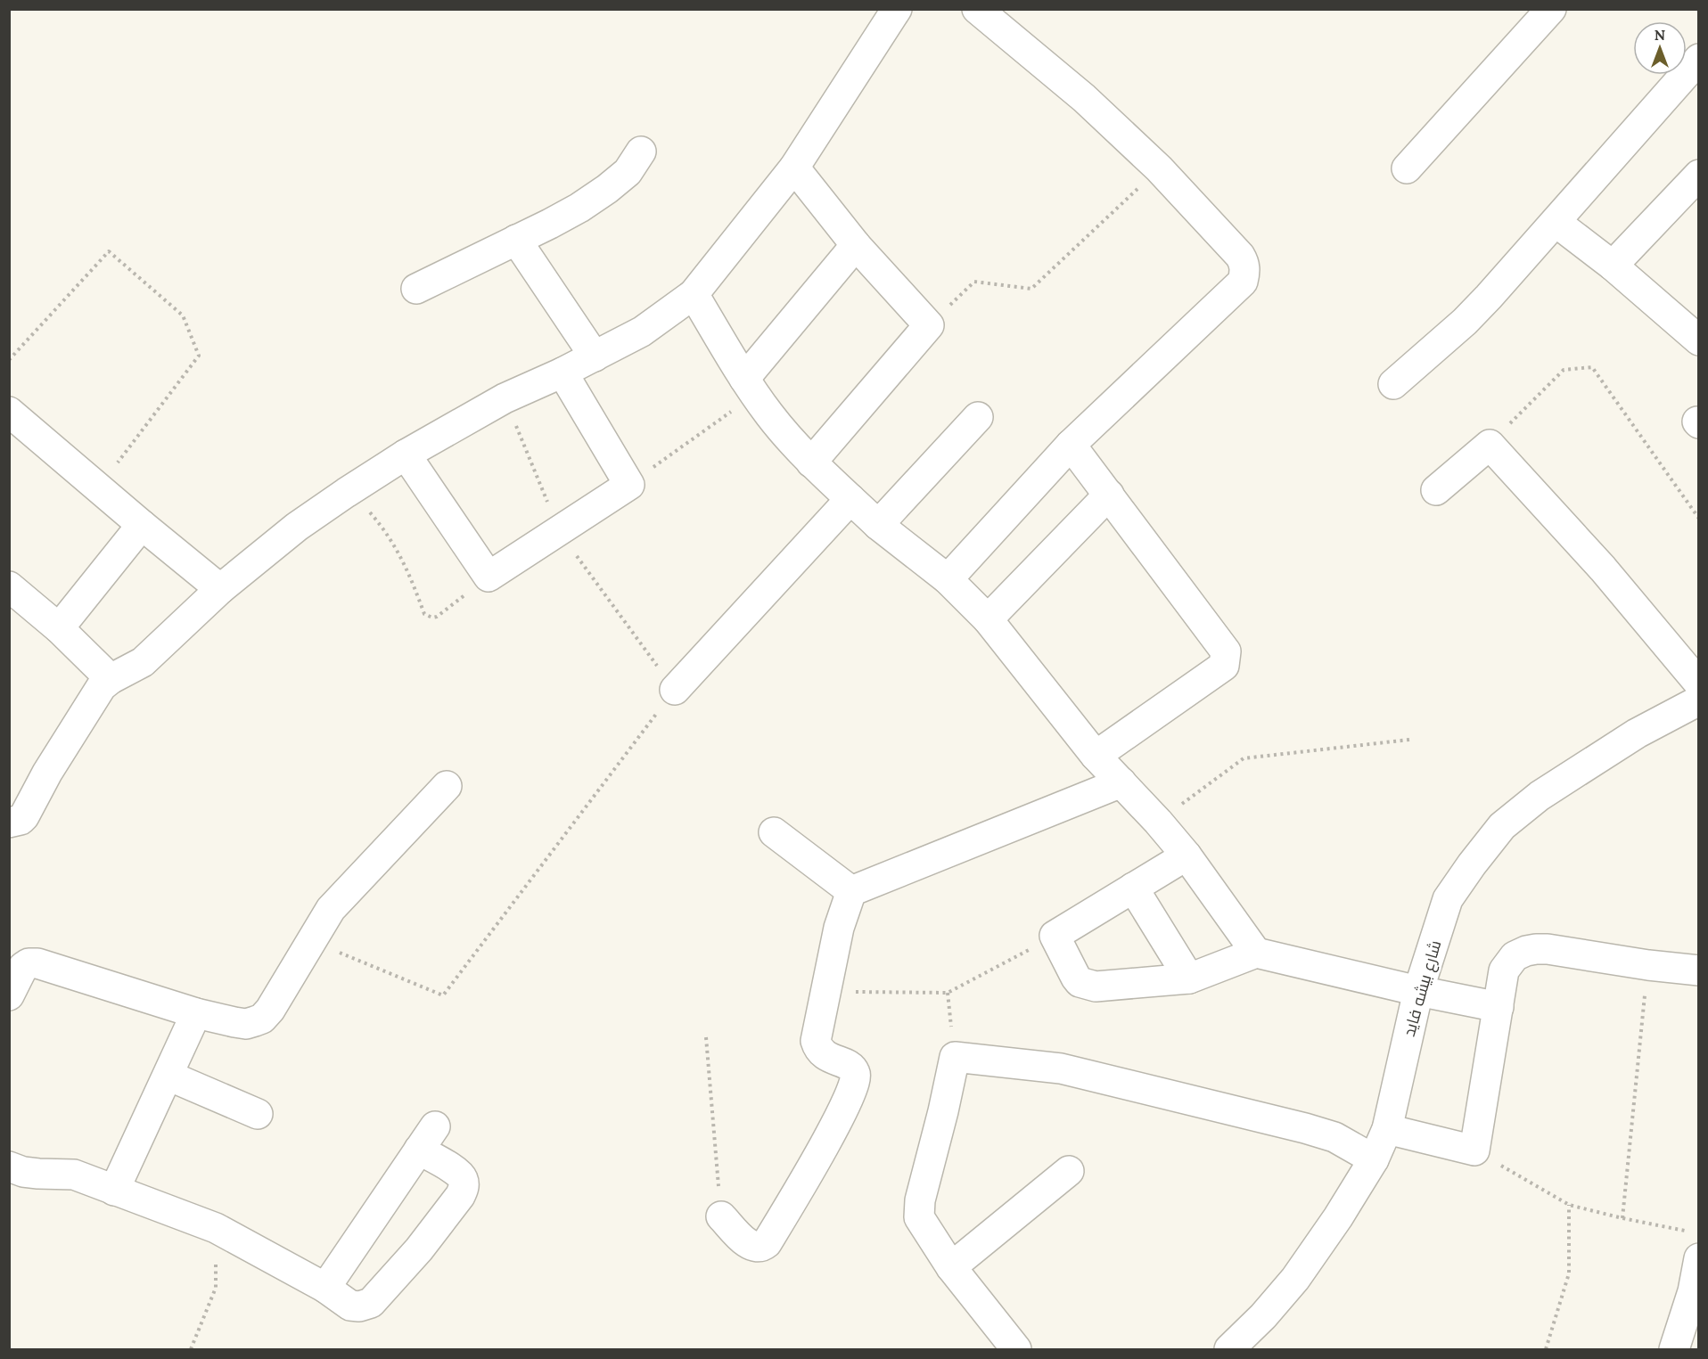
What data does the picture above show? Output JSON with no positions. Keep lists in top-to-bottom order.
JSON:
{
  "streets": {
    "street": ["شارع بيشه فايد"]
  },
  "north": "top"
}
